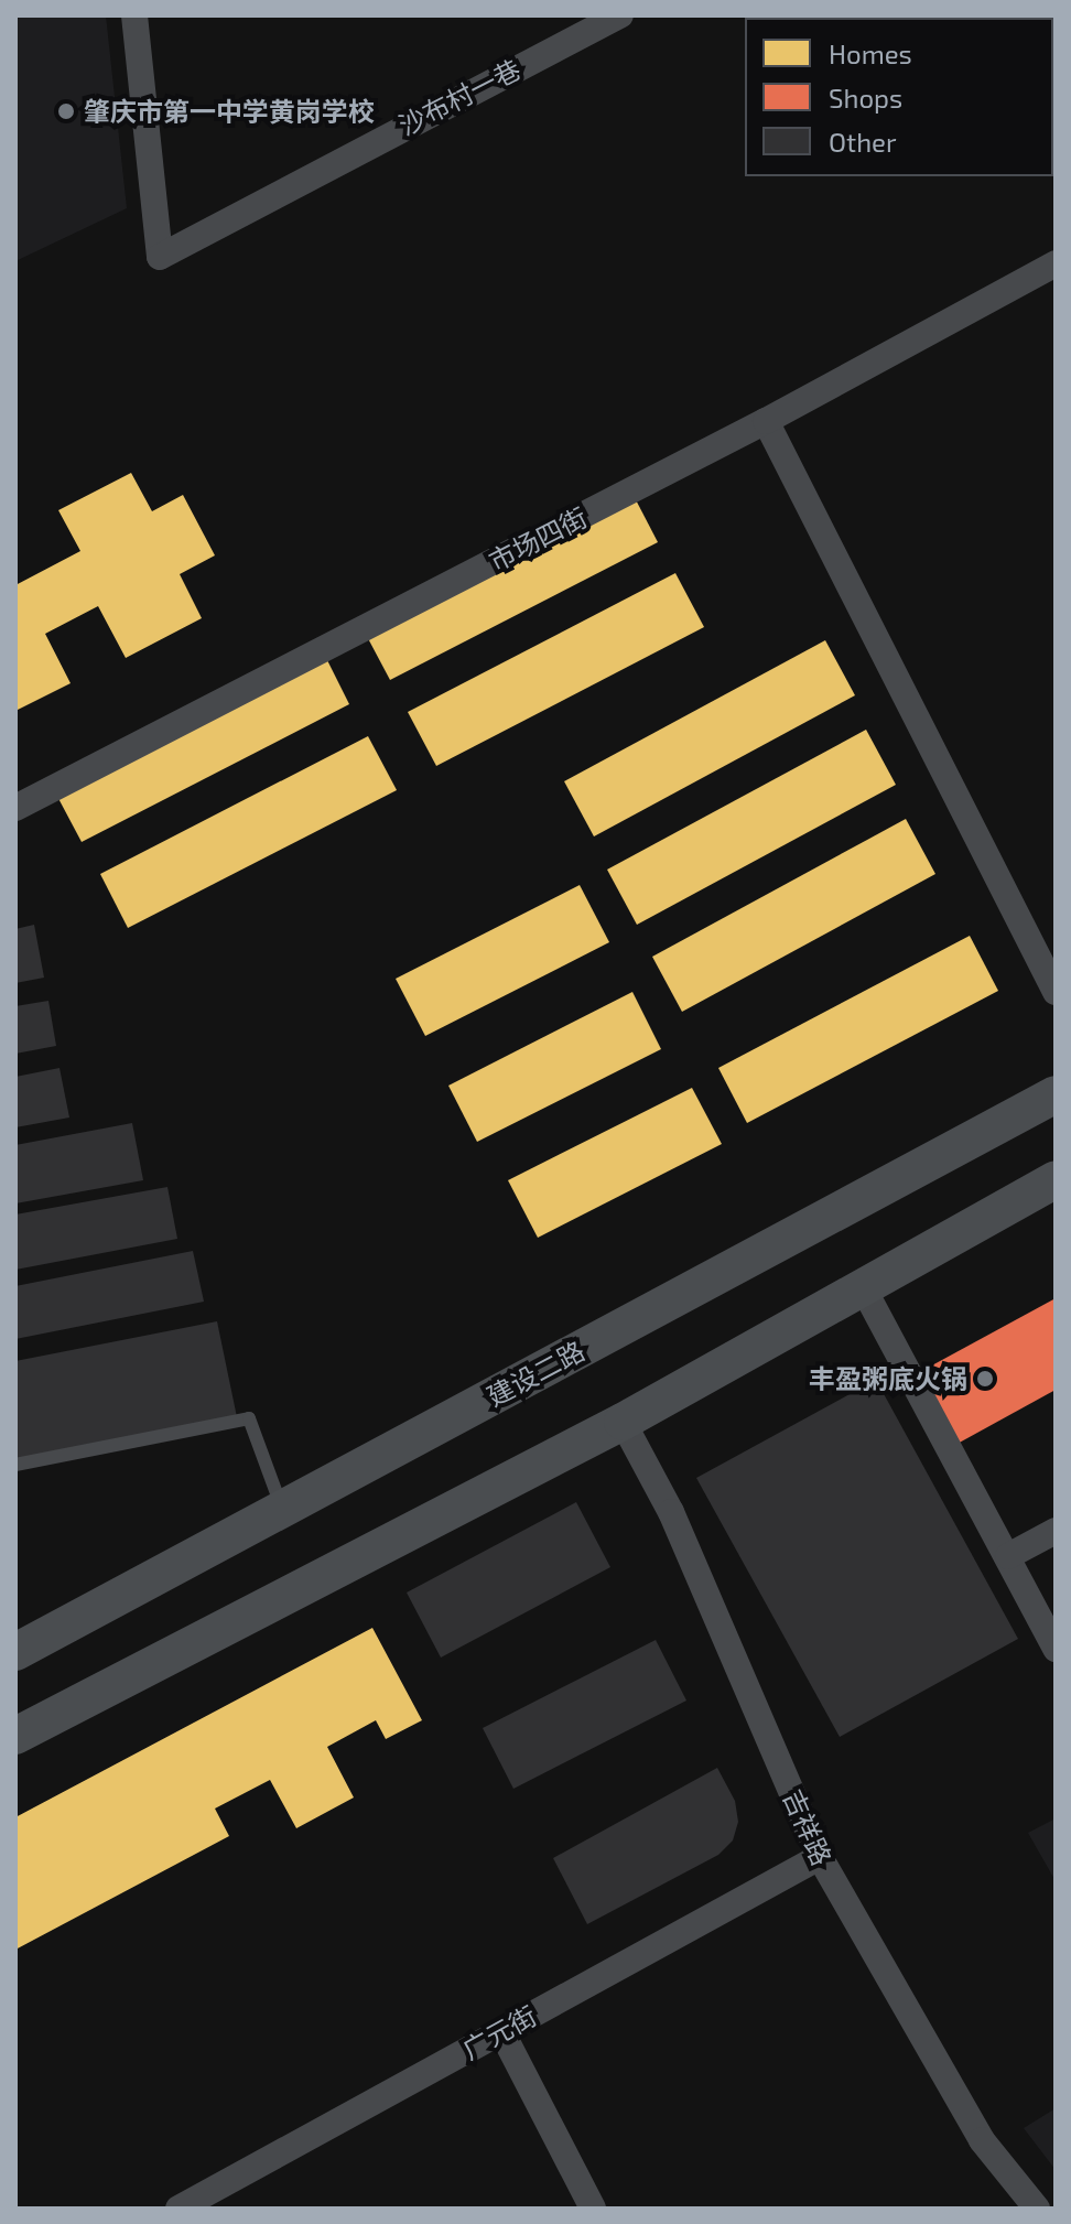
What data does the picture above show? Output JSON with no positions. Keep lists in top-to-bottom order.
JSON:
{
  "streets": {
    "main road": ["建设二路"],
    "street": [
      "沙布村一巷",
      "市场四街",
      "吉祥路",
      "广元街"
    ]
  },
  "crossings": [
    ["吉祥路", "广元街"]
  ],
  "places": ["肇庆市第一中学黄岗学校", "丰盈粥底火锅"],
  "legend": ["Homes", "Shops", "Other"]
}
